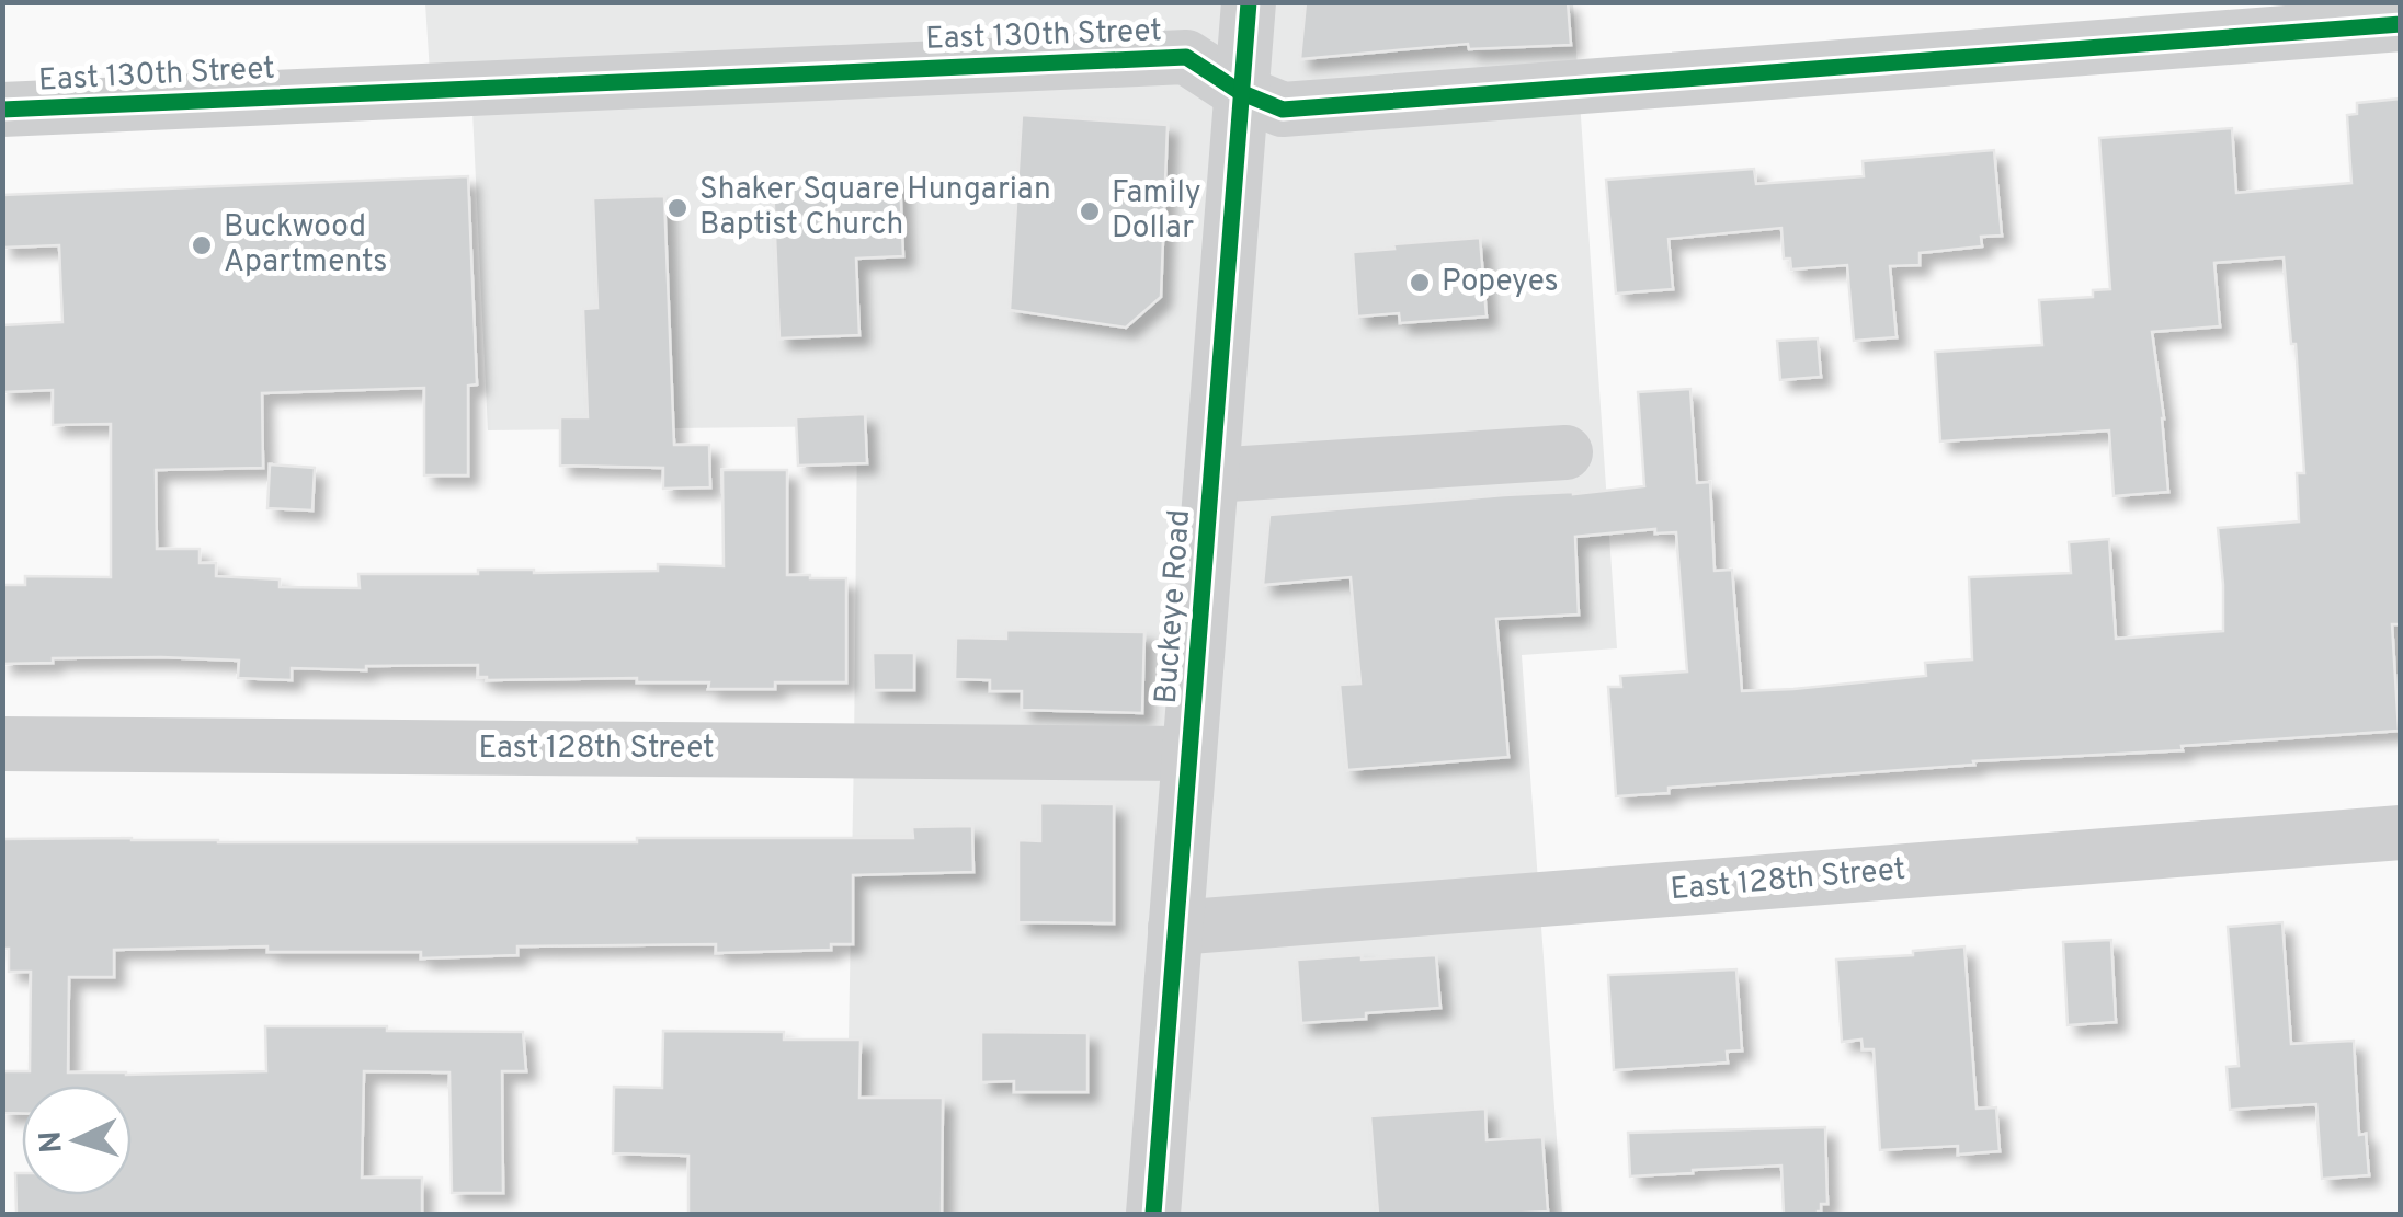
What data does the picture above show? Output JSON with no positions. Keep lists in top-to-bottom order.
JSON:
{
  "streets": {
    "street": ["East 130th Street", "Buckeye Road", "East 128th Street"]
  },
  "crossings": [
    ["East 130th Street", "Buckeye Road"],
    ["Buckeye Road", "East 128th Street"]
  ],
  "places": [
    "Shaker Square Hungarian Baptist Church",
    "Family Dollar",
    "Buckwood Apartments",
    "Popeyes"
  ],
  "north": "left"
}
